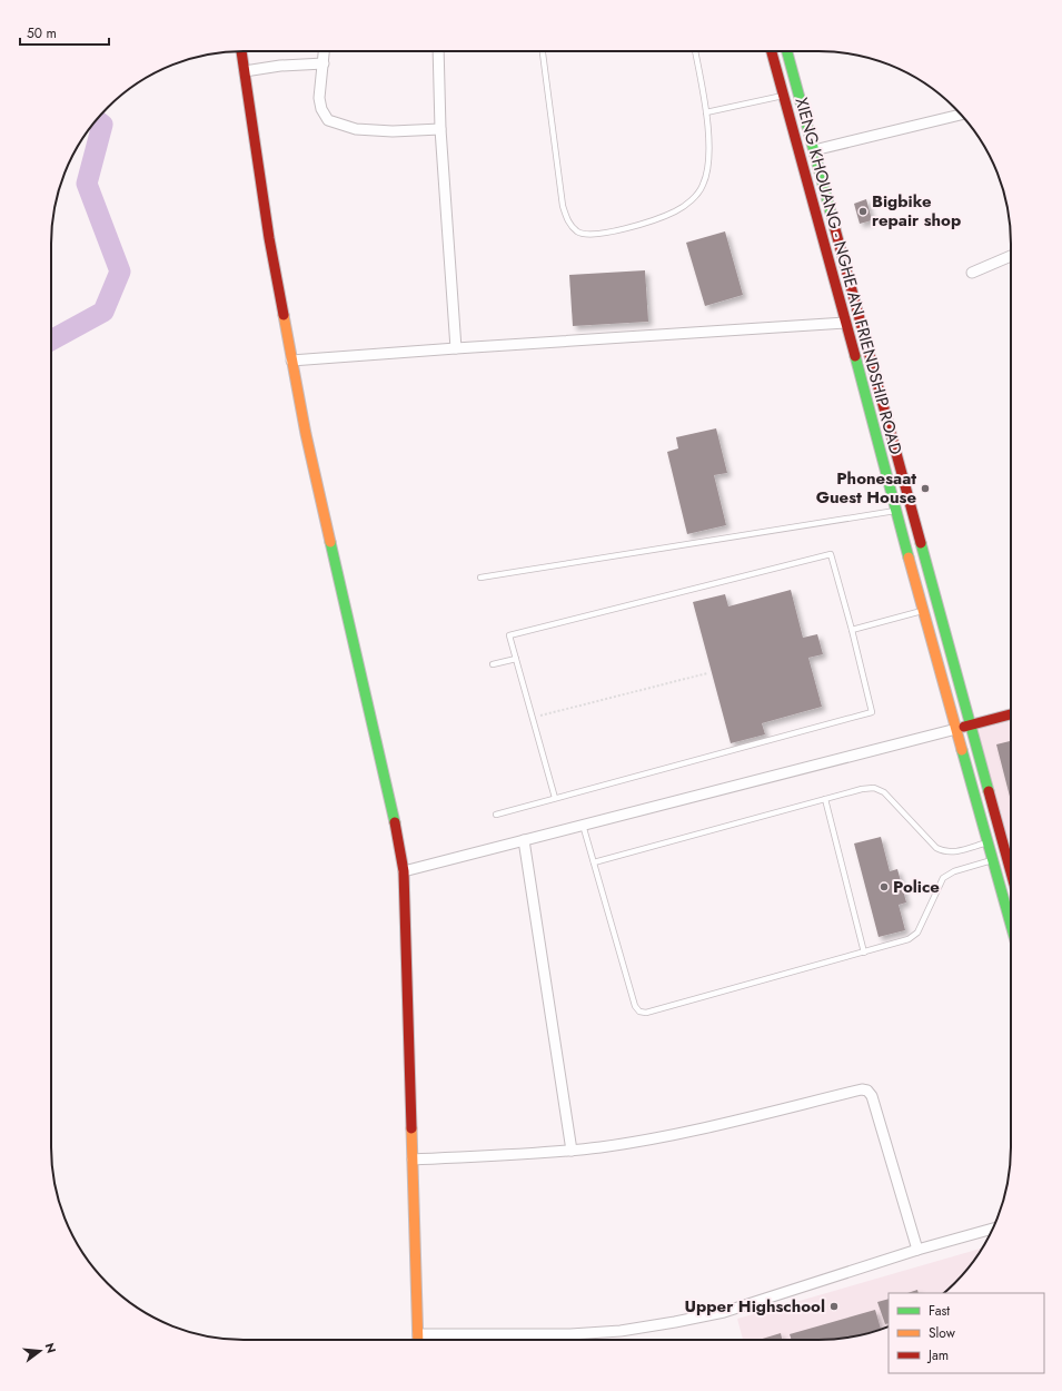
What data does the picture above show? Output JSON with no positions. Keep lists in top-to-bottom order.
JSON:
{
  "streets": {
    "street": ["XIENG KHOUANG - NGHE AN FRIENDSHIP ROAD"]
  },
  "places": [
    "Bigbike repair shop",
    "Phonesaat Guest House",
    "Police",
    "Upper Highschool"
  ],
  "legend": ["Fast", "Slow", "Jam"],
  "scale_bar": "50 m",
  "north": "right"
}
